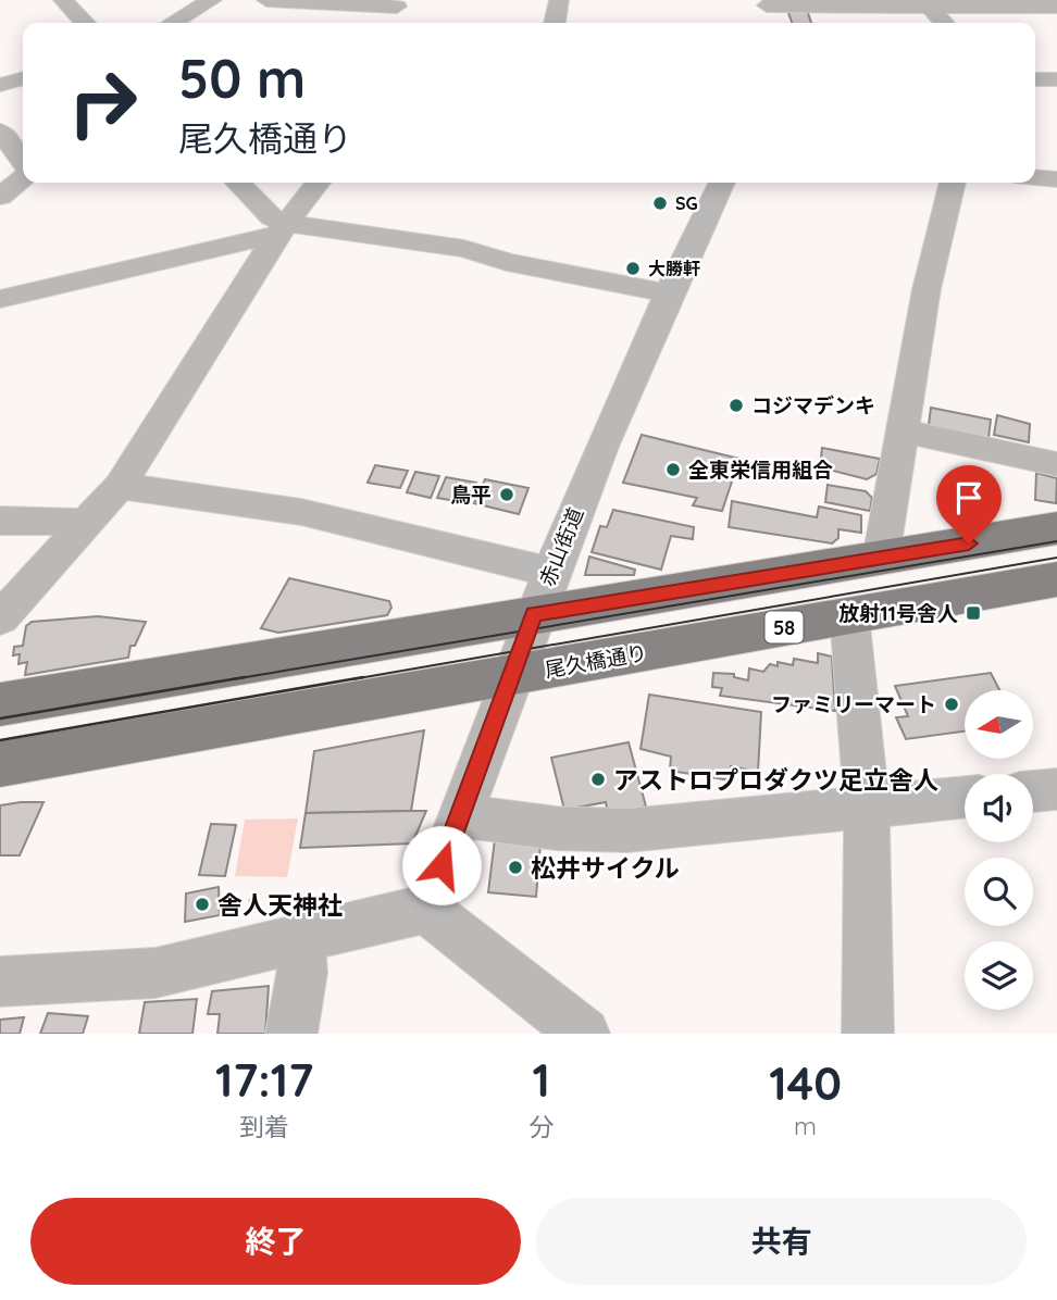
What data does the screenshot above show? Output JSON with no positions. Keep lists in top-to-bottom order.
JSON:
{
  "streets": {
    "main road": ["58", "尾久橋通り"],
    "street": ["赤山街道"]
  },
  "crossings": [
    ["赤山街道", "尾久橋通り"]
  ],
  "places": {
    "other": [
      "SG",
      "大勝軒",
      "コジマデンキ",
      "全東栄信用組合",
      "鳥平",
      "ファミリーマート",
      "アストロプロダクツ足立舎人",
      "松井サイクル",
      "舎人天神社"
    ],
    "transit": ["放射11号舎人"]
  },
  "north": "left",
  "page": {
    "turn": ["50 m", "尾久橋通り"],
    "eta": [
      "17:17",
      "到着",
      "1",
      "分",
      "140",
      "m"
    ],
    "buttons": ["終了", "共有"]
  }
}
